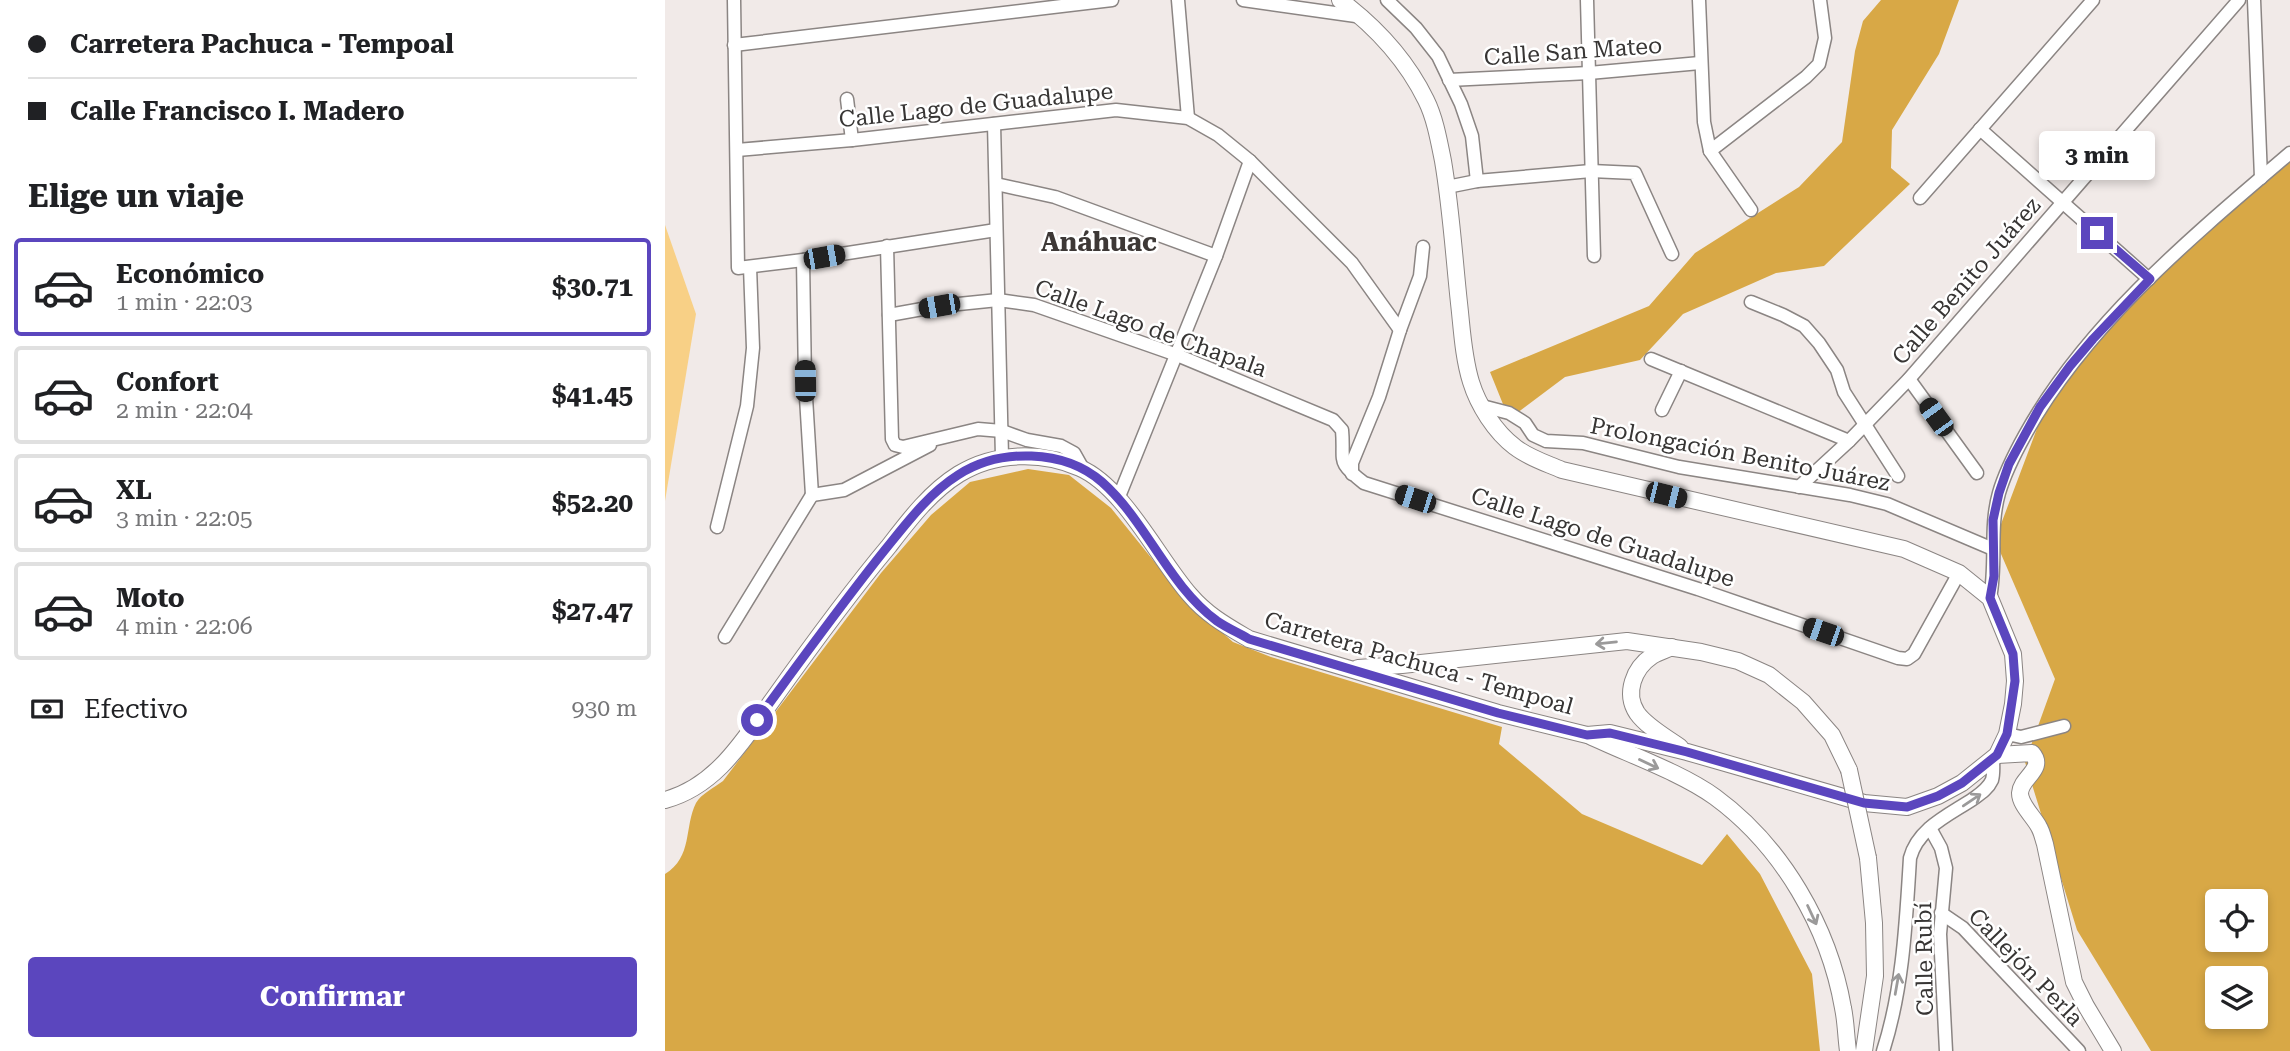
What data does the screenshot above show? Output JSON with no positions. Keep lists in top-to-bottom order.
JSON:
{
  "streets": {
    "main road": ["Carretera Pachuca - Tempoal"],
    "street": [
      "Calle San Mateo",
      "Calle Lago de Guadalupe",
      "Calle Benito Juárez",
      "Calle Lago de Chapala",
      "Prolongación Benito Juárez",
      "Calle Rubí",
      "Callejón Perla"
    ]
  },
  "crossings": [
    ["Calle Lago de Guadalupe", "Calle Lago de Chapala"],
    ["Calle Lago de Guadalupe", "Carretera Pachuca - Tempoal"],
    ["Calle Benito Juárez", "Prolongación Benito Juárez"],
    ["Prolongación Benito Juárez", "Carretera Pachuca - Tempoal"],
    ["Calle Rubí", "Callejón Perla"]
  ],
  "districts": ["Anáhuac"],
  "page": {
    "banner": ["Carretera Pachuca - Tempoal", "Calle Francisco I. Madero"],
    "bubble": "3 min",
    "heading": "Elige un viaje",
    "list": [
      {
        "name": "Económico",
        "note": "1 min · 22:03",
        "value": "$30.71"
      },
      {
        "name": "Confort",
        "note": "2 min · 22:04",
        "value": "$41.45"
      },
      {
        "name": "XL",
        "note": "3 min · 22:05",
        "value": "$52.20"
      },
      {
        "name": "Moto",
        "note": "4 min · 22:06",
        "value": "$27.47"
      }
    ],
    "pay": ["Efectivo", "930 m"],
    "buttons": "Confirmar"
  }
}
